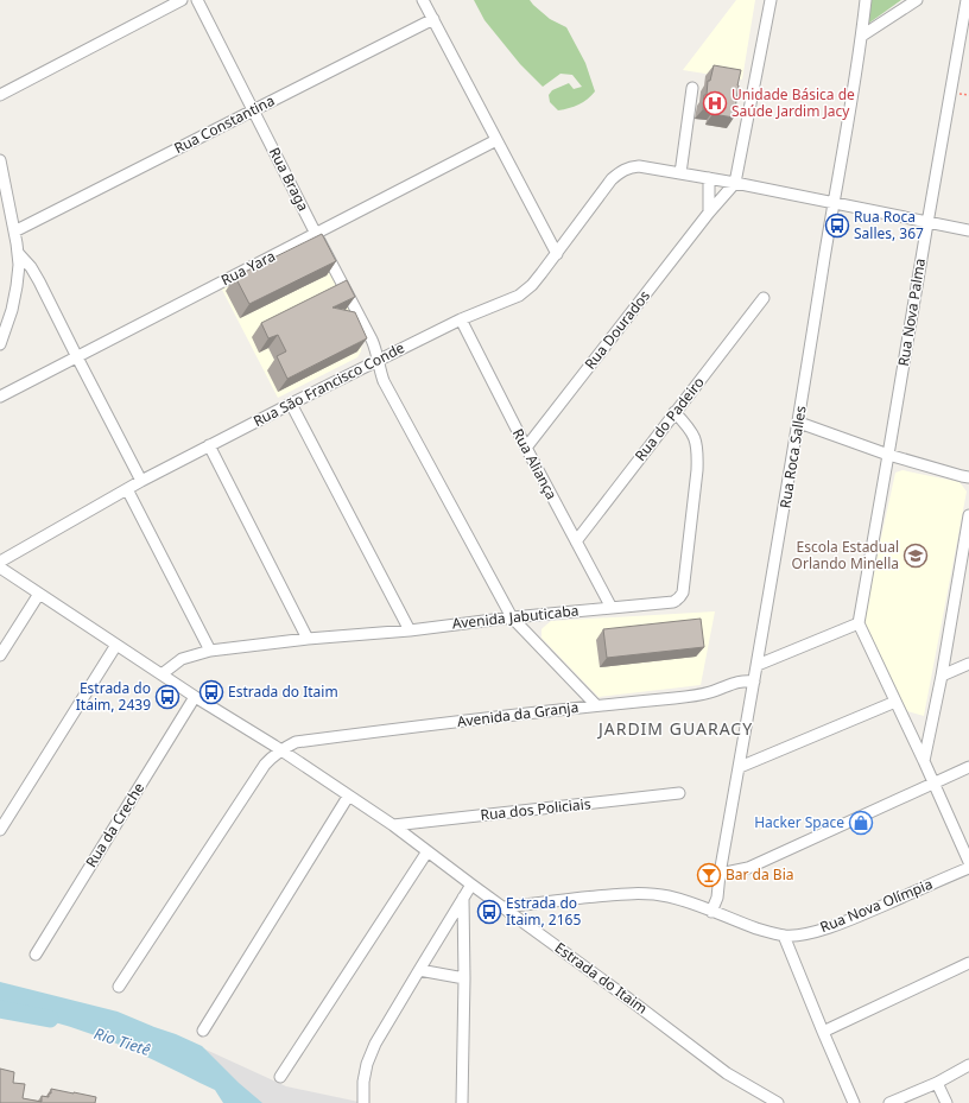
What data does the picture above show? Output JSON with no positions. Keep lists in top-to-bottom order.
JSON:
{
  "streets": {
    "street": [
      "Rua Constantina",
      "Rua Braga",
      "Rua Yara",
      "Rua Nova Palma",
      "Rua Dourados",
      "Rua São Francisco Conde",
      "Rua do Padeiro",
      "Rua Roca Salles",
      "Rua Aliança",
      "Avenida Jabuticaba",
      "Avenida da Granja",
      "Rua dos Policiais",
      "Rua da Creche",
      "Rua Nova Olímpia",
      "Estrada do Itaim"
    ]
  },
  "crossings": [
    ["Rua Constantina", "Rua Braga"],
    ["Rua Braga", "Rua Yara"],
    ["Rua Braga", "Rua São Francisco Conde"],
    ["Rua Dourados", "Rua Aliança"],
    ["Rua São Francisco Conde", "Rua Aliança"],
    ["Rua do Padeiro", "Rua Aliança"],
    ["Rua do Padeiro", "Avenida Jabuticaba"],
    ["Rua Roca Salles", "Avenida da Granja"],
    ["Rua Roca Salles", "Rua Nova Olímpia"],
    ["Rua Aliança", "Avenida Jabuticaba"],
    ["Avenida Jabuticaba", "Estrada do Itaim"],
    ["Avenida da Granja", "Estrada do Itaim"],
    ["Rua dos Policiais", "Estrada do Itaim"],
    ["Rua da Creche", "Estrada do Itaim"],
    ["Rua Nova Olímpia", "Estrada do Itaim"]
  ],
  "districts": ["JARDIM GUARACY"],
  "water": ["Rio Tietê"],
  "places": {
    "hospital": ["Unidade Básica de Saúde Jardim Jacy"],
    "bus stop": [
      "Rua Roca Salles, 367",
      "Estrada do Itaim",
      "Estrada do Itaim, 2439",
      "Estrada do Itaim, 2165"
    ],
    "school or university": ["Escola Estadual Orlando Minella"],
    "shop": ["Hacker Space"],
    "bar": ["Bar da Bia"]
  }
}
